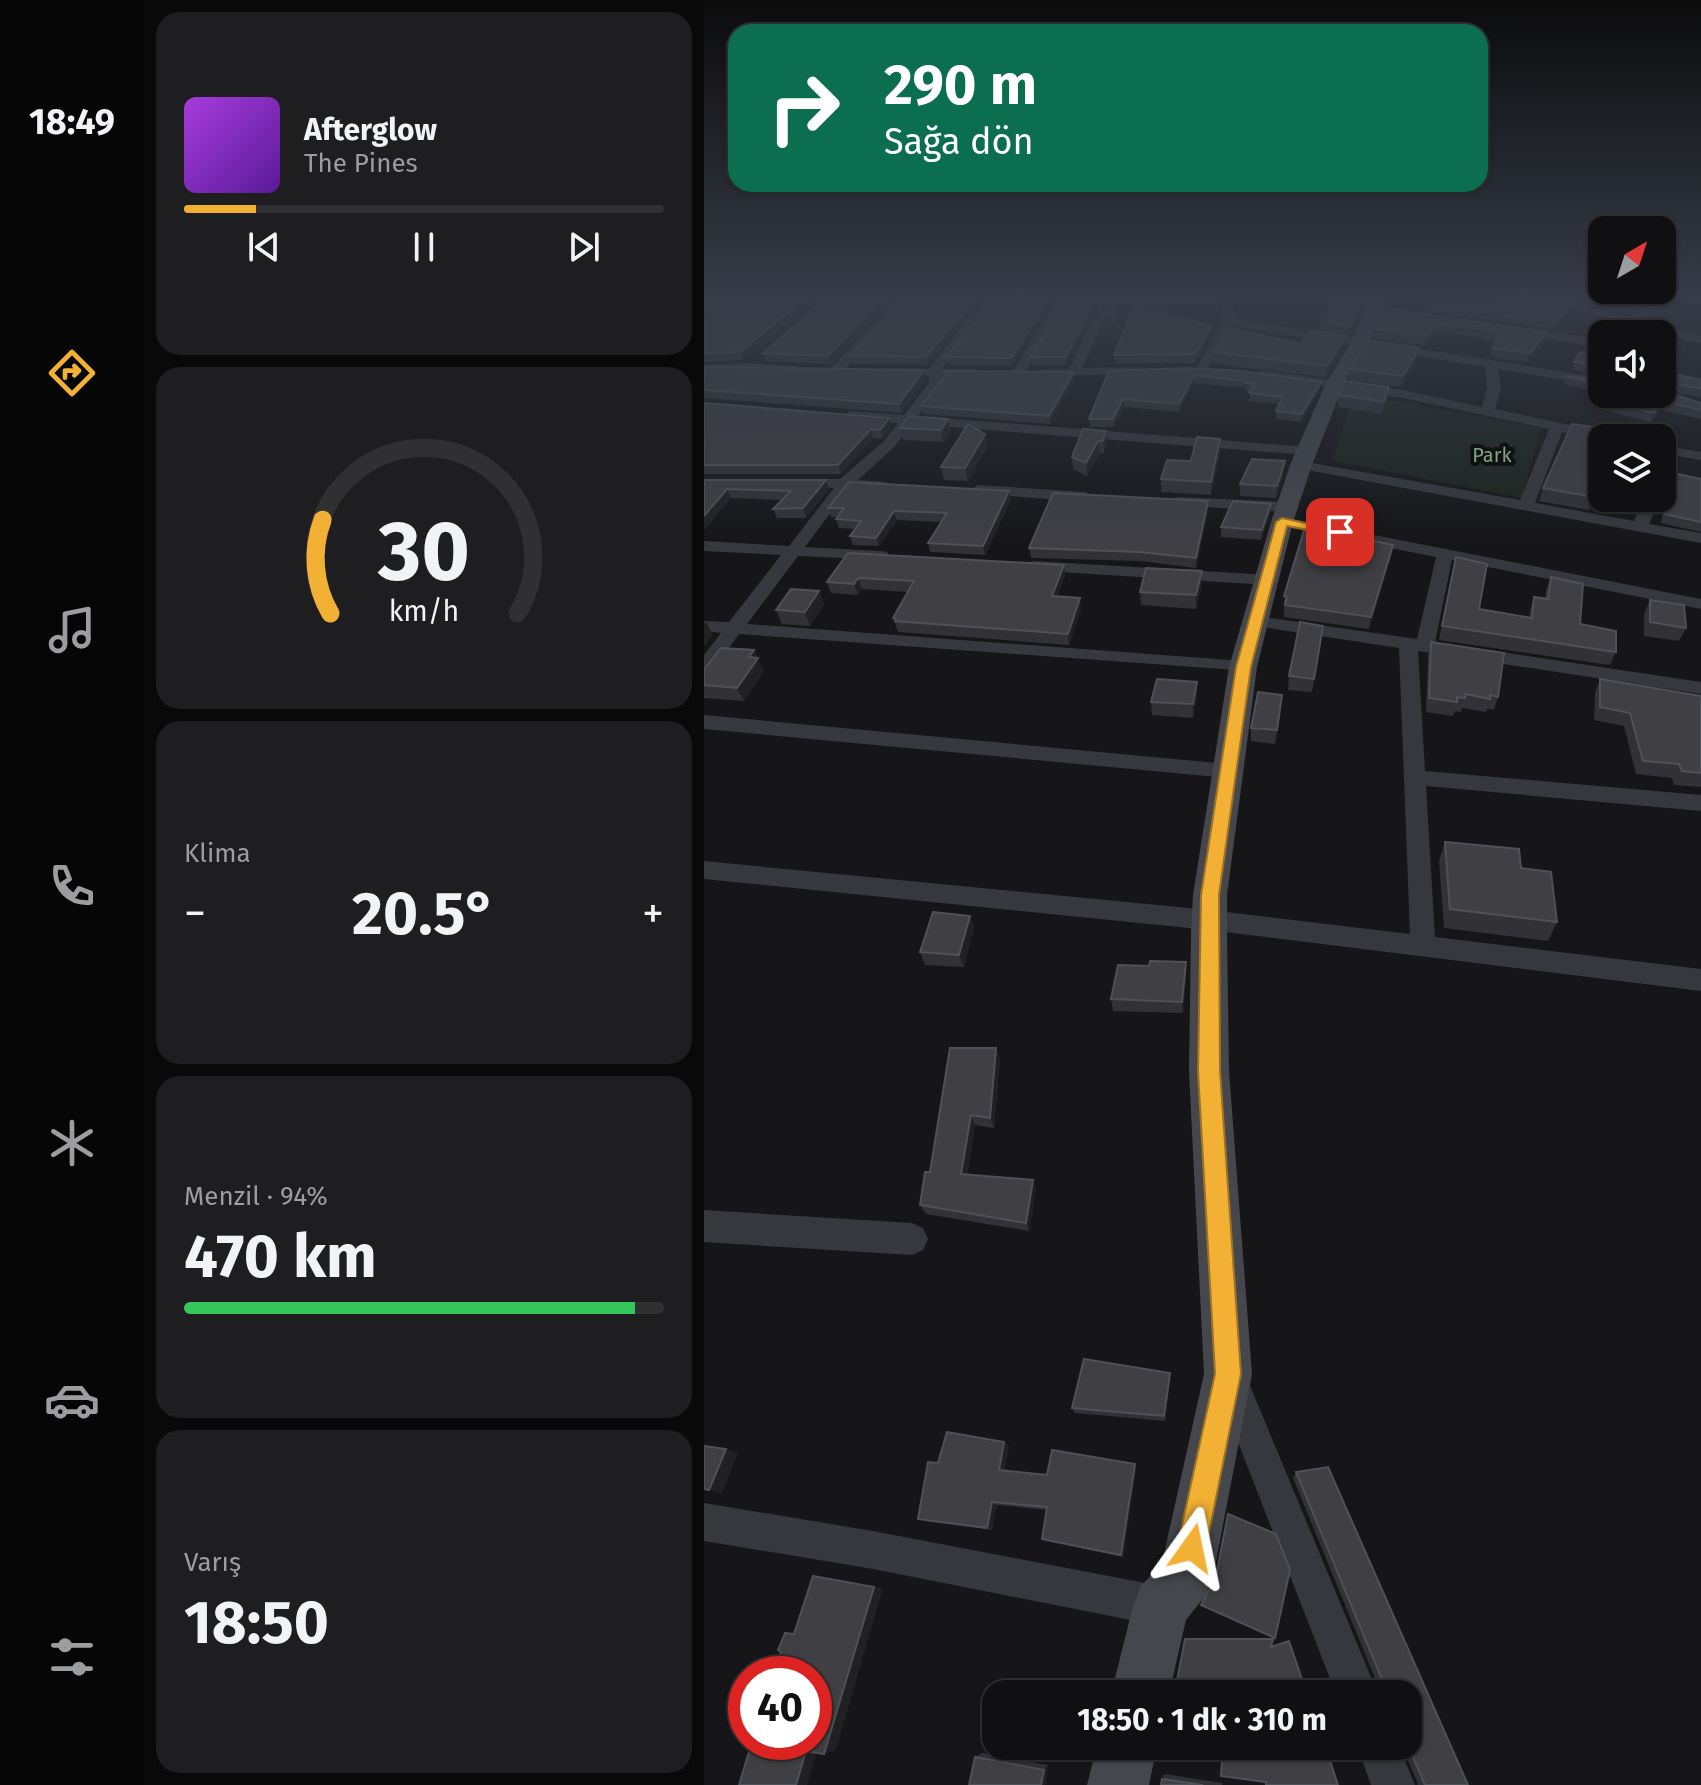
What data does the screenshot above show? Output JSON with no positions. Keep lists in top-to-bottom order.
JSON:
{
  "parks": ["Park"],
  "north": "top right",
  "page": {
    "tabs": "18:49",
    "turn": ["290 m", "Sağa dön"],
    "song": ["Afterglow", "The Pines"],
    "tile": [
      "Klima",
      ["Menzil · 94%", "470 km"],
      ["Varış", "18:50"]
    ],
    "heat": ["−", "20.5°", "+"],
    "limit": "40",
    "trip": "18:50 · 1 dk · 310 m",
    "gauge": ["30", "km/h"]
  }
}
